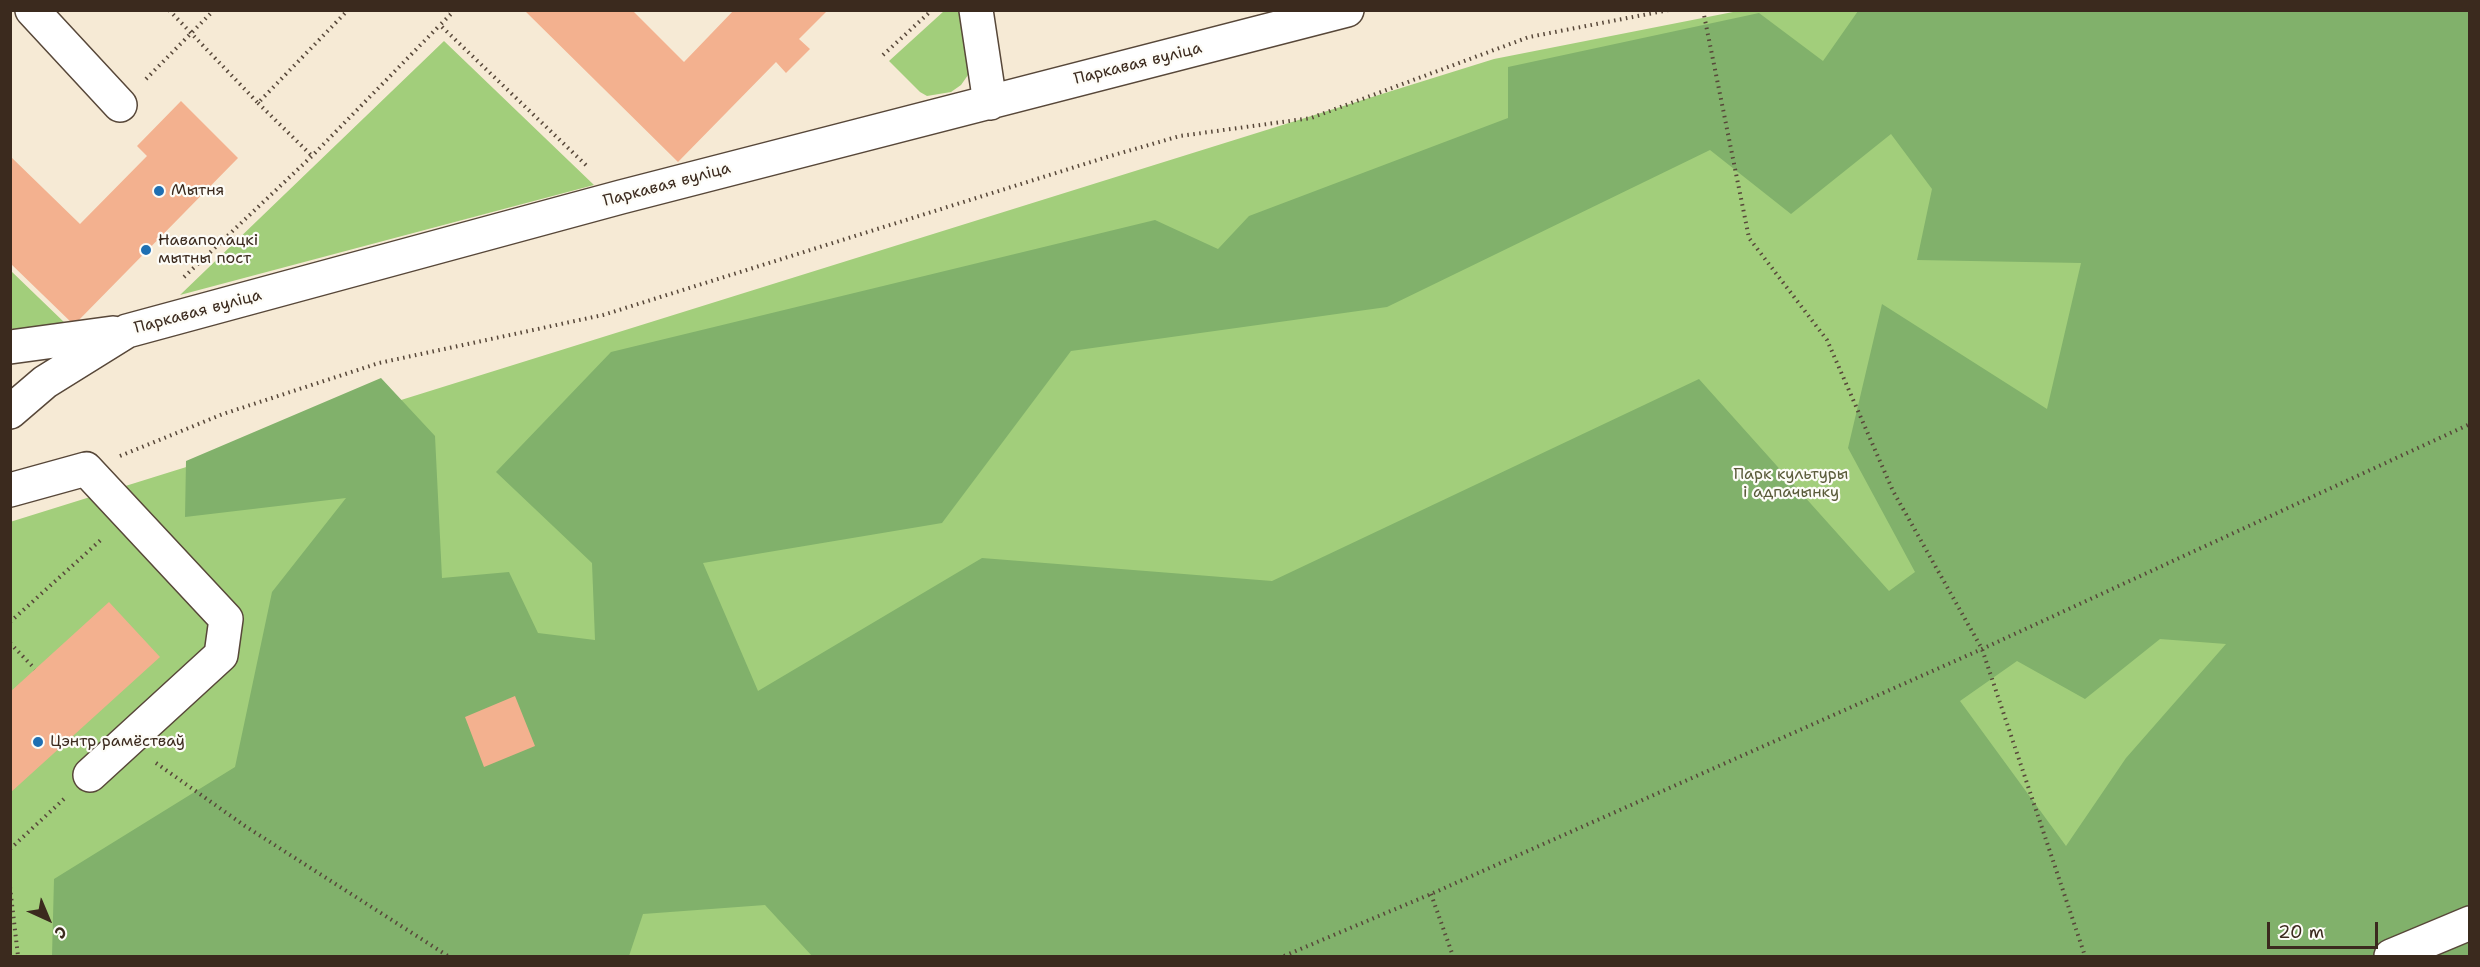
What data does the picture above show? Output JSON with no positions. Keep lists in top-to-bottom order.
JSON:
{
  "streets": {
    "street": ["Паркавая вуліца"]
  },
  "parks": ["Парк культуры і адпачынку"],
  "places": ["Мытня", "Наваполацкі мытны пост", "Цэнтр рамёстваў"],
  "scale_bar": "20 m",
  "north": "bottom right"
}
